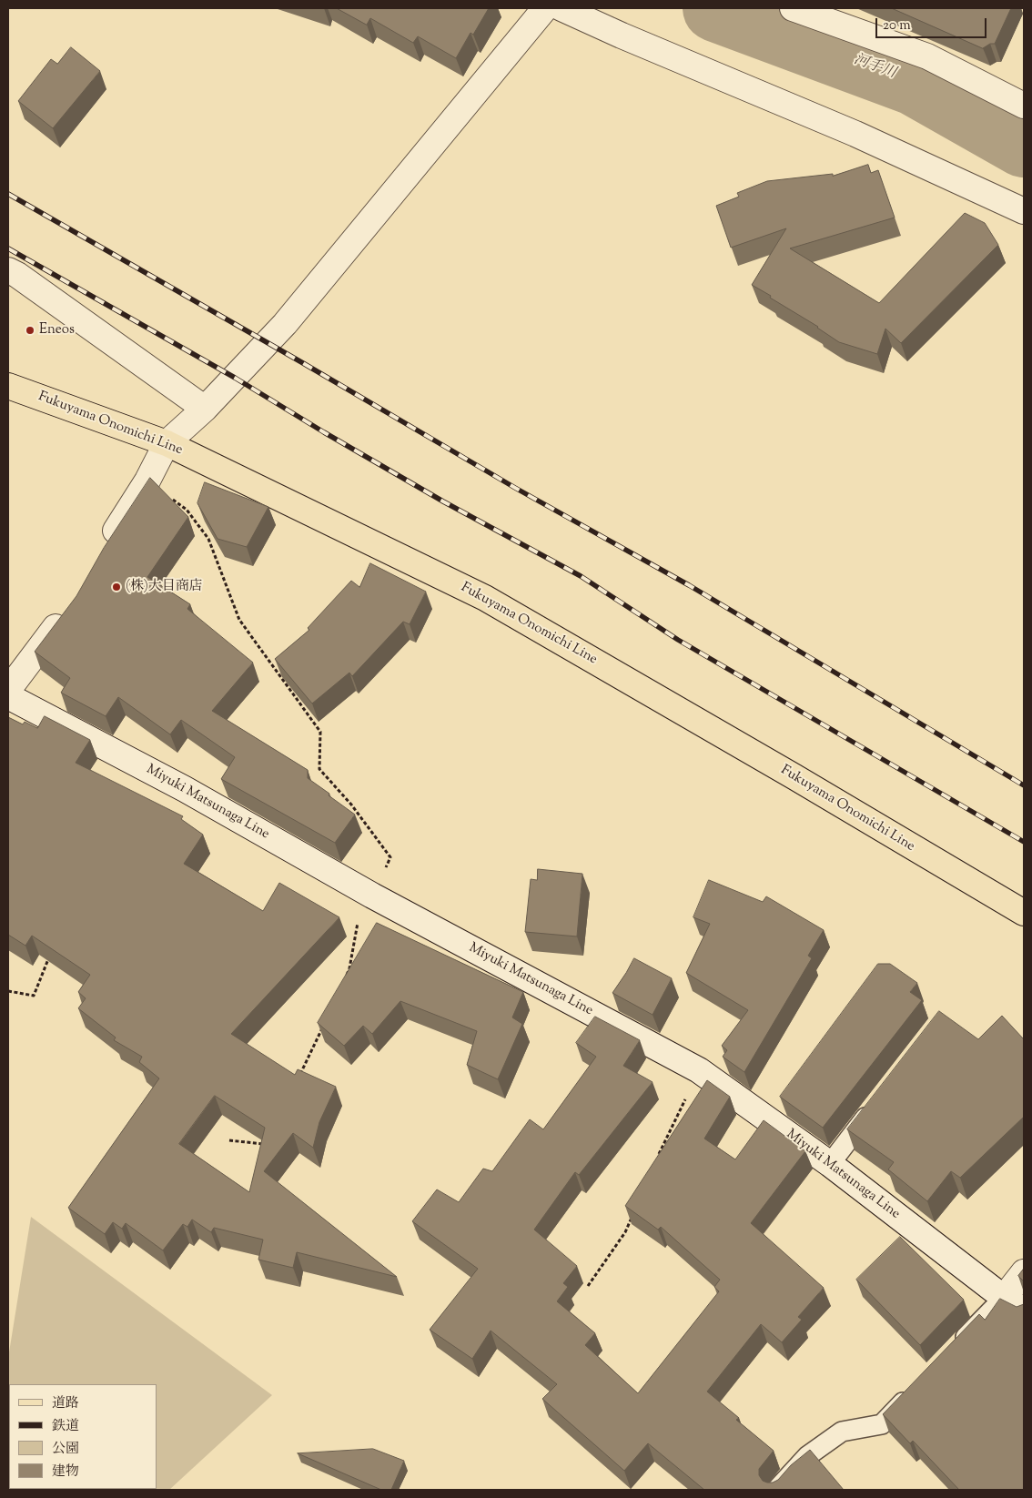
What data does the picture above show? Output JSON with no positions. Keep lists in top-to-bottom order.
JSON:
{
  "streets": {
    "main road": ["Fukuyama Onomichi Line"],
    "street": ["Miyuki Matsunaga Line"]
  },
  "water": ["河手川"],
  "places": ["Eneos", "(株)大目商店"],
  "legend": [
    "道路",
    "鉄道",
    "公園",
    "建物"
  ],
  "scale_bar": "20 m"
}
